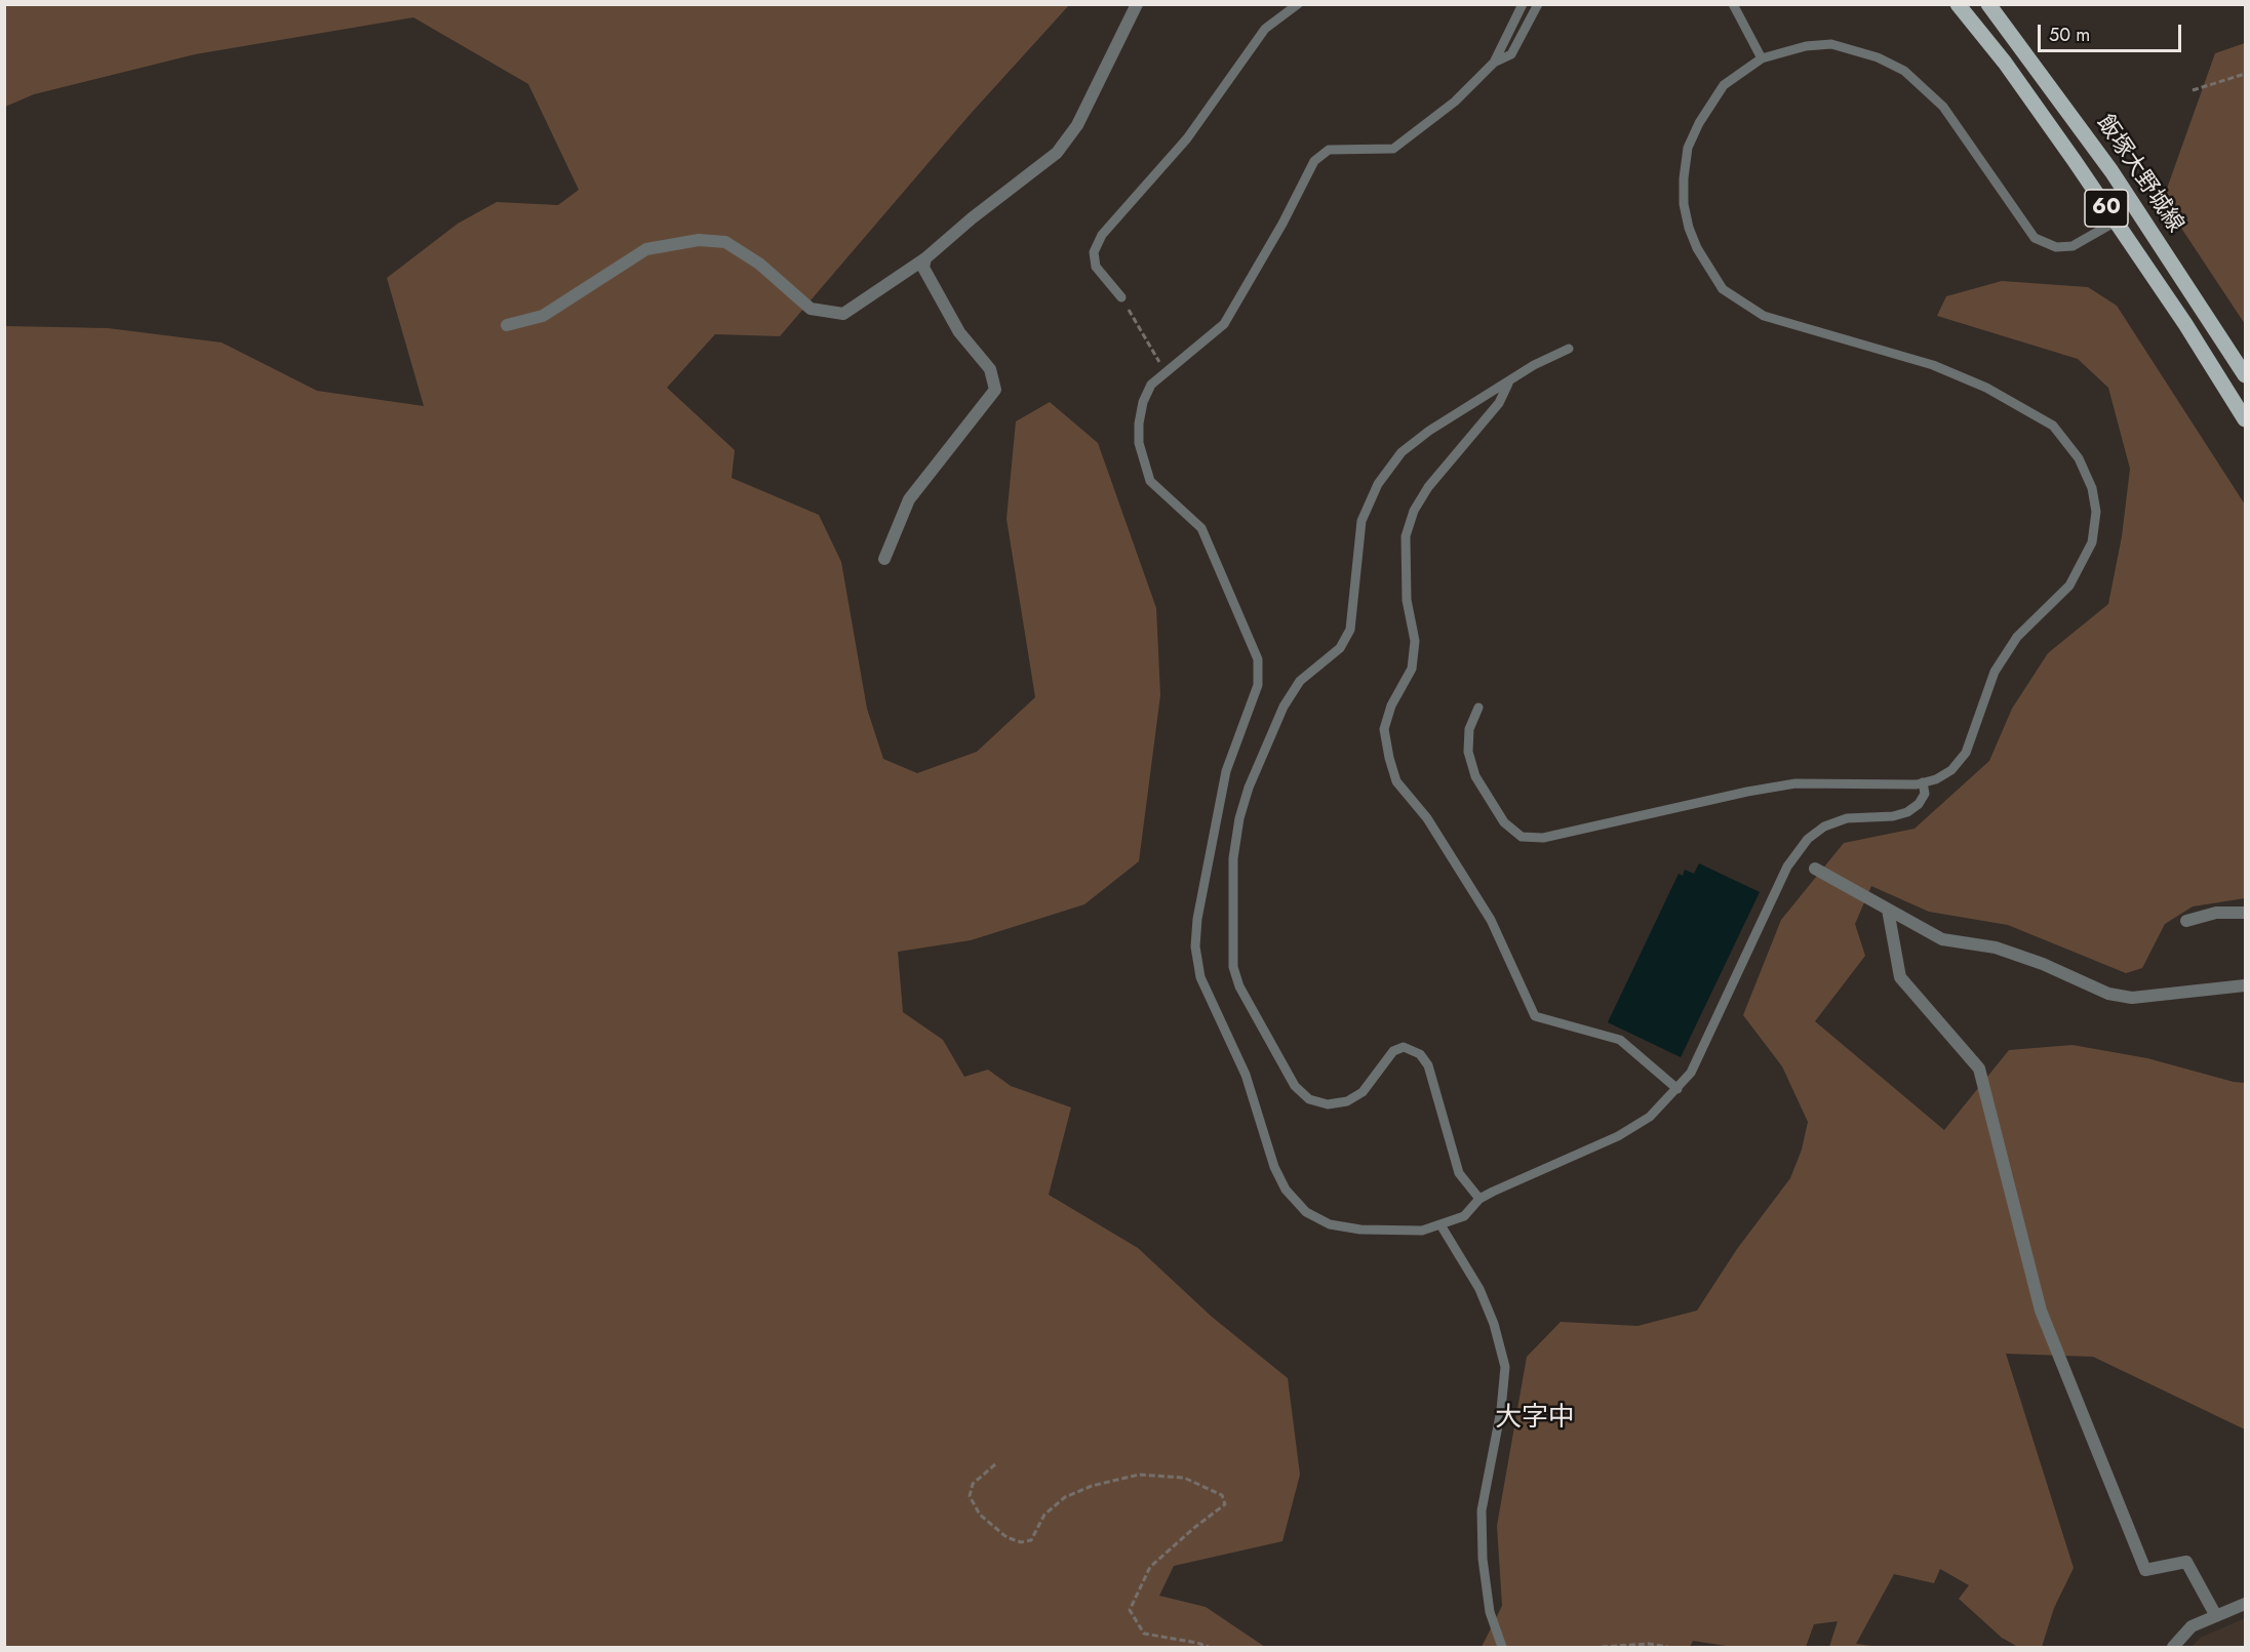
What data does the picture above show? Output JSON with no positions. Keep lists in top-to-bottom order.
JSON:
{
  "streets": {
    "main road": ["飯塚大野城線", "60"]
  },
  "districts": ["大字中"],
  "scale_bar": "50 m"
}
